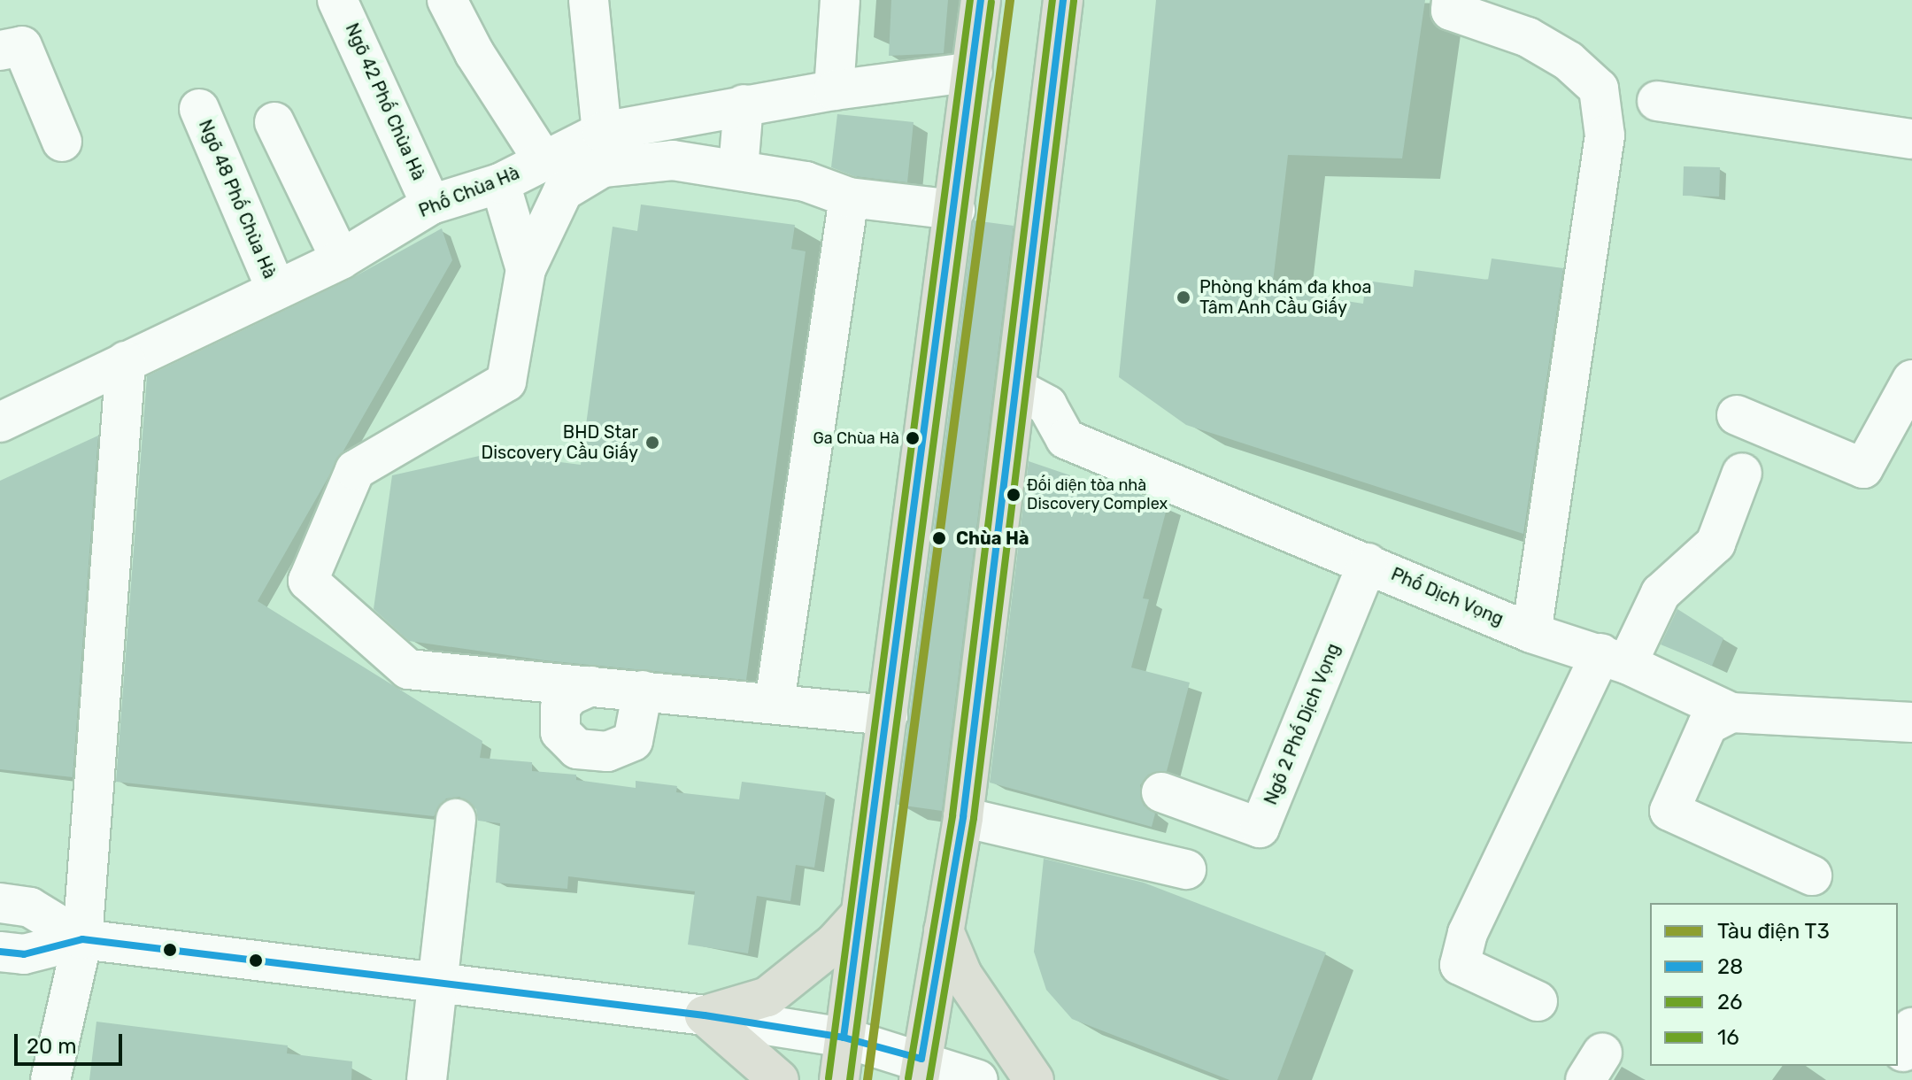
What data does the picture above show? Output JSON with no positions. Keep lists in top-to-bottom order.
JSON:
{
  "streets": {
    "street": [
      "Ngõ 42 Phố Chùa Hà",
      "Phố Chùa Hà",
      "Ngõ 48 Phố Chùa Hà",
      "Phố Dịch Vọng",
      "Ngõ 2 Phố Dịch Vọng"
    ]
  },
  "crossings": [
    ["Ngõ 42 Phố Chùa Hà", "Phố Chùa Hà"],
    ["Phố Chùa Hà", "Ngõ 48 Phố Chùa Hà"],
    ["Phố Dịch Vọng", "Ngõ 2 Phố Dịch Vọng"]
  ],
  "places": [
    "Phòng khám đa khoa Tâm Anh Cầu Giấy",
    "Ga Chùa Hà",
    "BHD Star Discovery Cầu Giấy",
    "Đối diện tòa nhà Discovery Complex",
    "Chùa Hà"
  ],
  "lines": [
    "metro line T3",
    "transit line 28",
    "transit line 16",
    "transit line 26"
  ],
  "legend": [
    "Tàu điện T3",
    "28",
    "26",
    "16"
  ],
  "scale_bar": "20 m"
}
